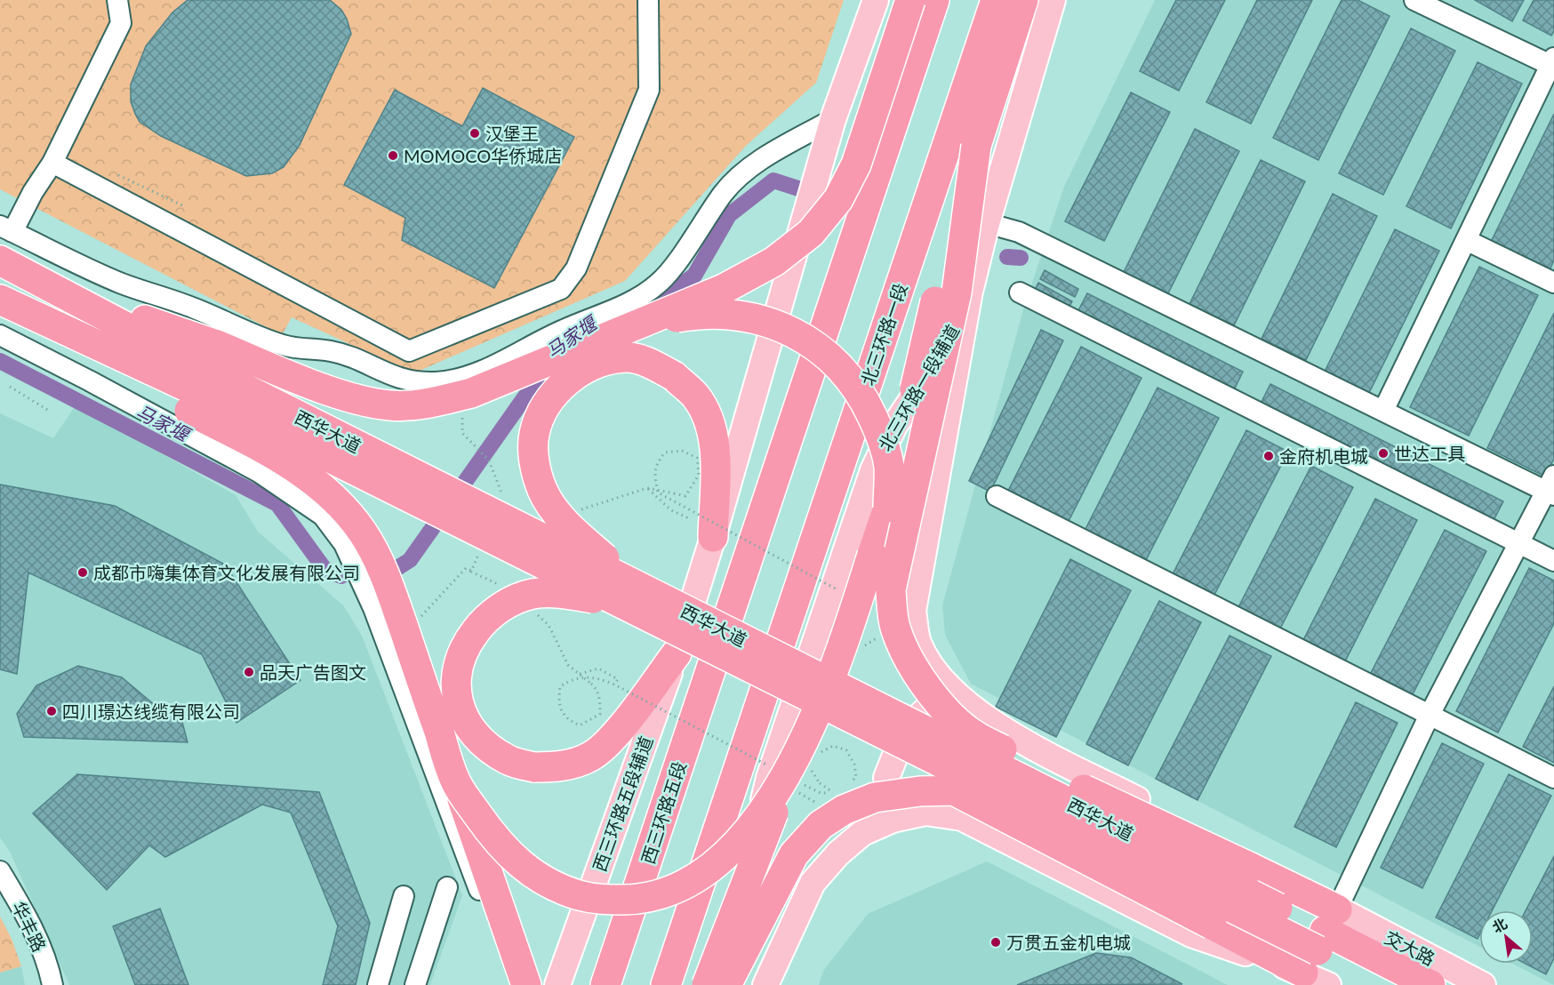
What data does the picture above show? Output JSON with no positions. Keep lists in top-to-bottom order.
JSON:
{
  "streets": {
    "highway": ["北三环路一段", "西华大道", "西三环路五段"],
    "main road": ["北三环路一段辅道", "西三环路五段辅道", "交大路"],
    "street": ["华丰路"]
  },
  "crossings": [
    ["西华大道", "交大路"]
  ],
  "water": ["马家堰"],
  "places": [
    "汉堡王",
    "MOMOCO华侨城店",
    "世达工具",
    "金府机电城",
    "成都市嗨集体育文化发展有限公司",
    "品天广告图文",
    "四川璟达线缆有限公司",
    "万贯五金机电城"
  ],
  "north": "top left"
}
